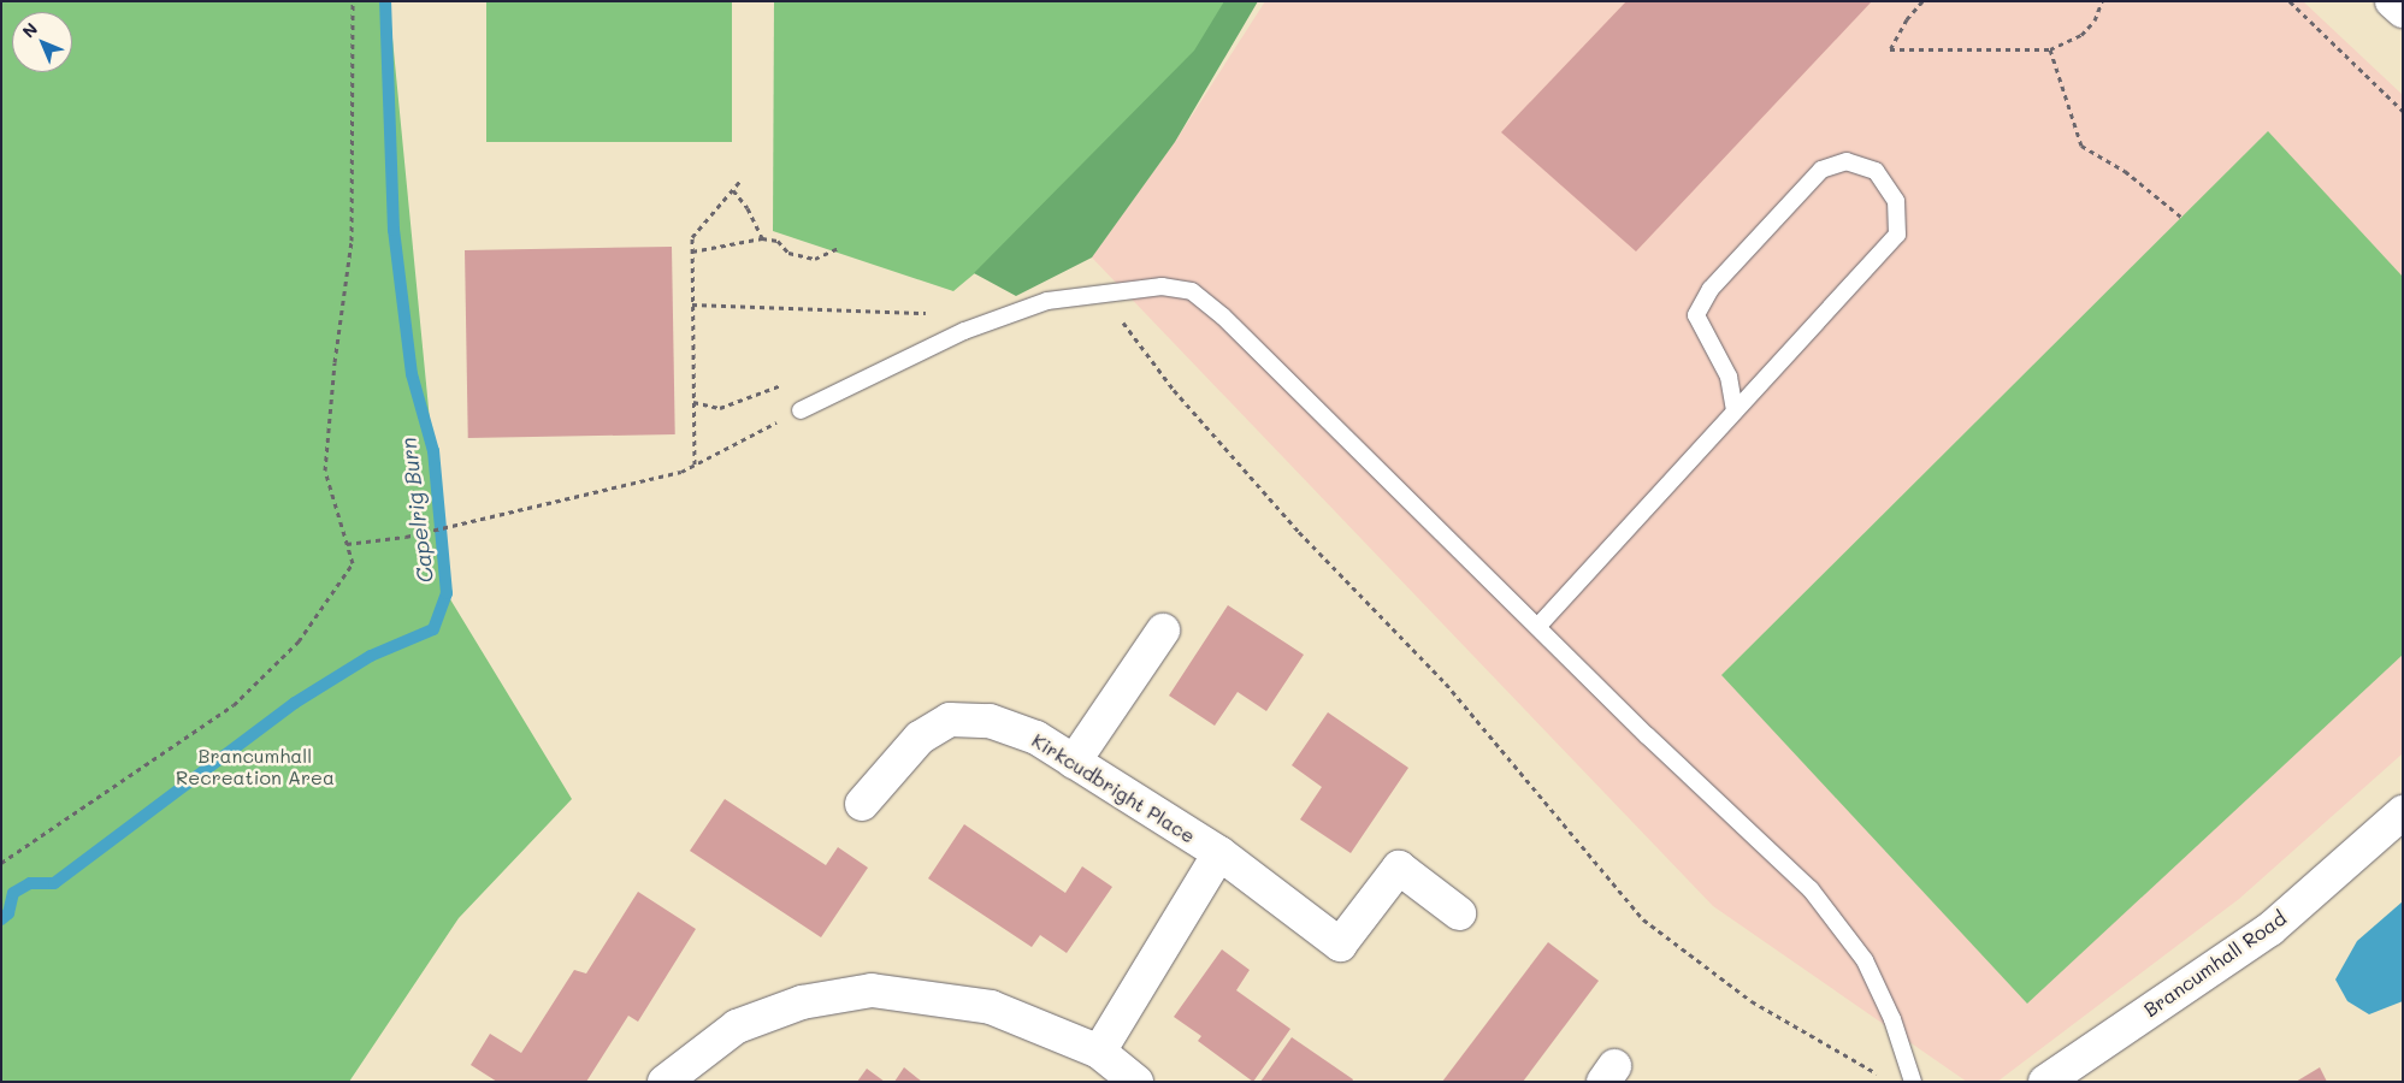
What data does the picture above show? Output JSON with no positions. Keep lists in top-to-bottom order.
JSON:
{
  "streets": {
    "street": ["Kirkcudbright Place", "Brancumhall Road"]
  },
  "water": ["Capelrig Burn"],
  "parks": ["Brancumhall Recreation Area"],
  "north": "top left"
}
